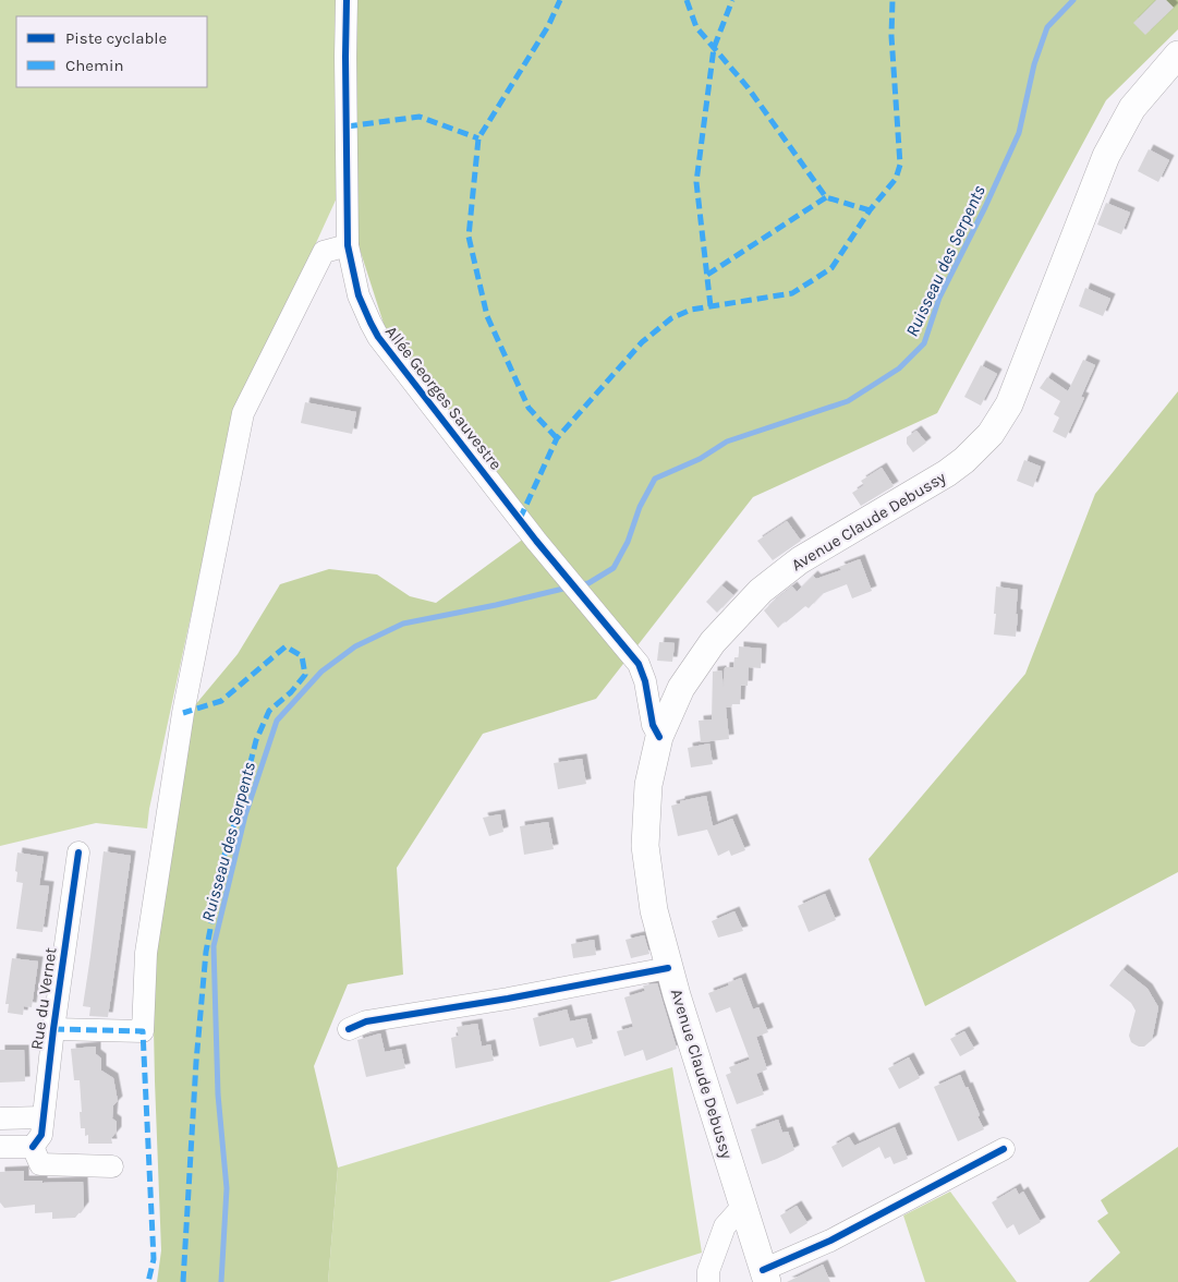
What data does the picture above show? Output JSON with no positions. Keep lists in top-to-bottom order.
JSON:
{
  "streets": {
    "main road": ["Avenue Claude Debussy"],
    "street": ["Allée Georges Sauvestre", "Rue du Vernet"]
  },
  "crossings": [
    ["Allée Georges Sauvestre", "Avenue Claude Debussy"]
  ],
  "water": ["Ruisseau des Serpents"],
  "legend": ["Piste cyclable", "Chemin"]
}
